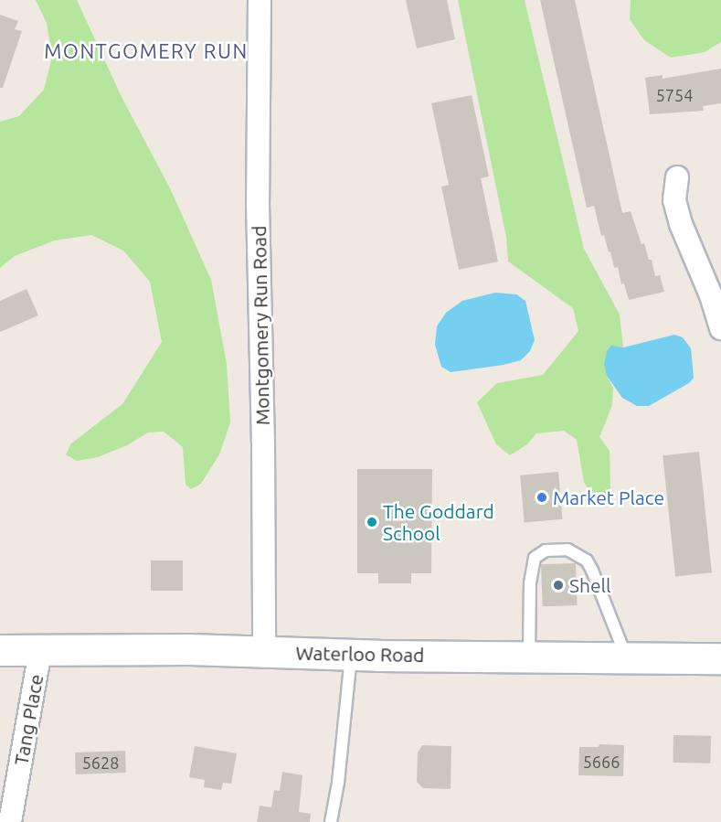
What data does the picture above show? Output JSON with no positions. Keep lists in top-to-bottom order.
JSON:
{
  "streets": {
    "main road": ["Waterloo Road"],
    "street": ["Montgomery Run Road", "Tang Place"]
  },
  "crossings": [
    ["Montgomery Run Road", "Waterloo Road"],
    ["Waterloo Road", "Tang Place"]
  ],
  "districts": ["MONTGOMERY RUN"],
  "places": ["Market Place", "The Goddard School", "Shell"],
  "house_numbers": ["5754", "5666", "5628"]
}
